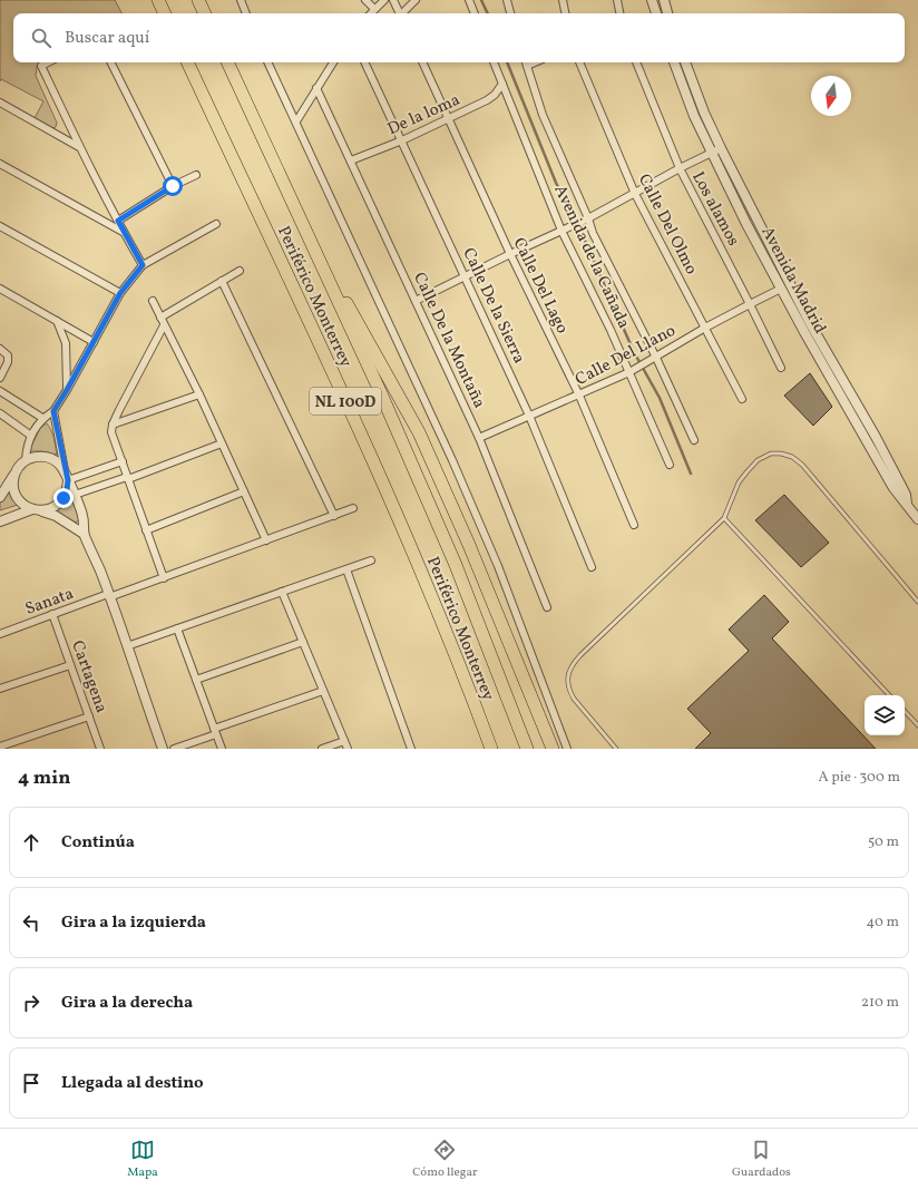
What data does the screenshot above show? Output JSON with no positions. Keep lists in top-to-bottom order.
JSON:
{
  "streets": {
    "highway": ["Periférico Monterrey", "NL 100D"],
    "street": [
      "De la loma",
      "Los alamos",
      "Calle Del Olmo",
      "Avenida de la Cañada",
      "Avenida Madrid",
      "Calle Del Lago",
      "Calle De la Sierra",
      "Calle De la Montaña",
      "Calle Del Llano",
      "Sanata",
      "Cartagena"
    ]
  },
  "crossings": [
    ["De la loma", "Avenida de la Cañada"],
    ["De la loma", "Calle Del Lago"],
    ["De la loma", "Calle De la Sierra"],
    ["De la loma", "Calle De la Montaña"],
    ["Los alamos", "Calle Del Llano"],
    ["Calle Del Olmo", "Calle Del Llano"],
    ["Avenida de la Cañada", "Calle Del Llano"],
    ["Avenida Madrid", "Calle Del Llano"],
    ["Calle Del Lago", "Calle Del Llano"],
    ["Calle De la Sierra", "Calle Del Llano"],
    ["Calle De la Montaña", "Calle Del Llano"],
    ["Sanata", "Cartagena"]
  ],
  "north": "bottom",
  "page": {
    "search": "Buscar aquí",
    "heading": ["4 min", "A pie · 300 m"],
    "list": [
      ["Continúa", "50 m"],
      ["Gira a la izquierda", "40 m"],
      ["Gira a la derecha", "210 m"],
      "Llegada al destino"
    ],
    "nav": ["Mapa", "Cómo llegar", "Guardados"]
  }
}
